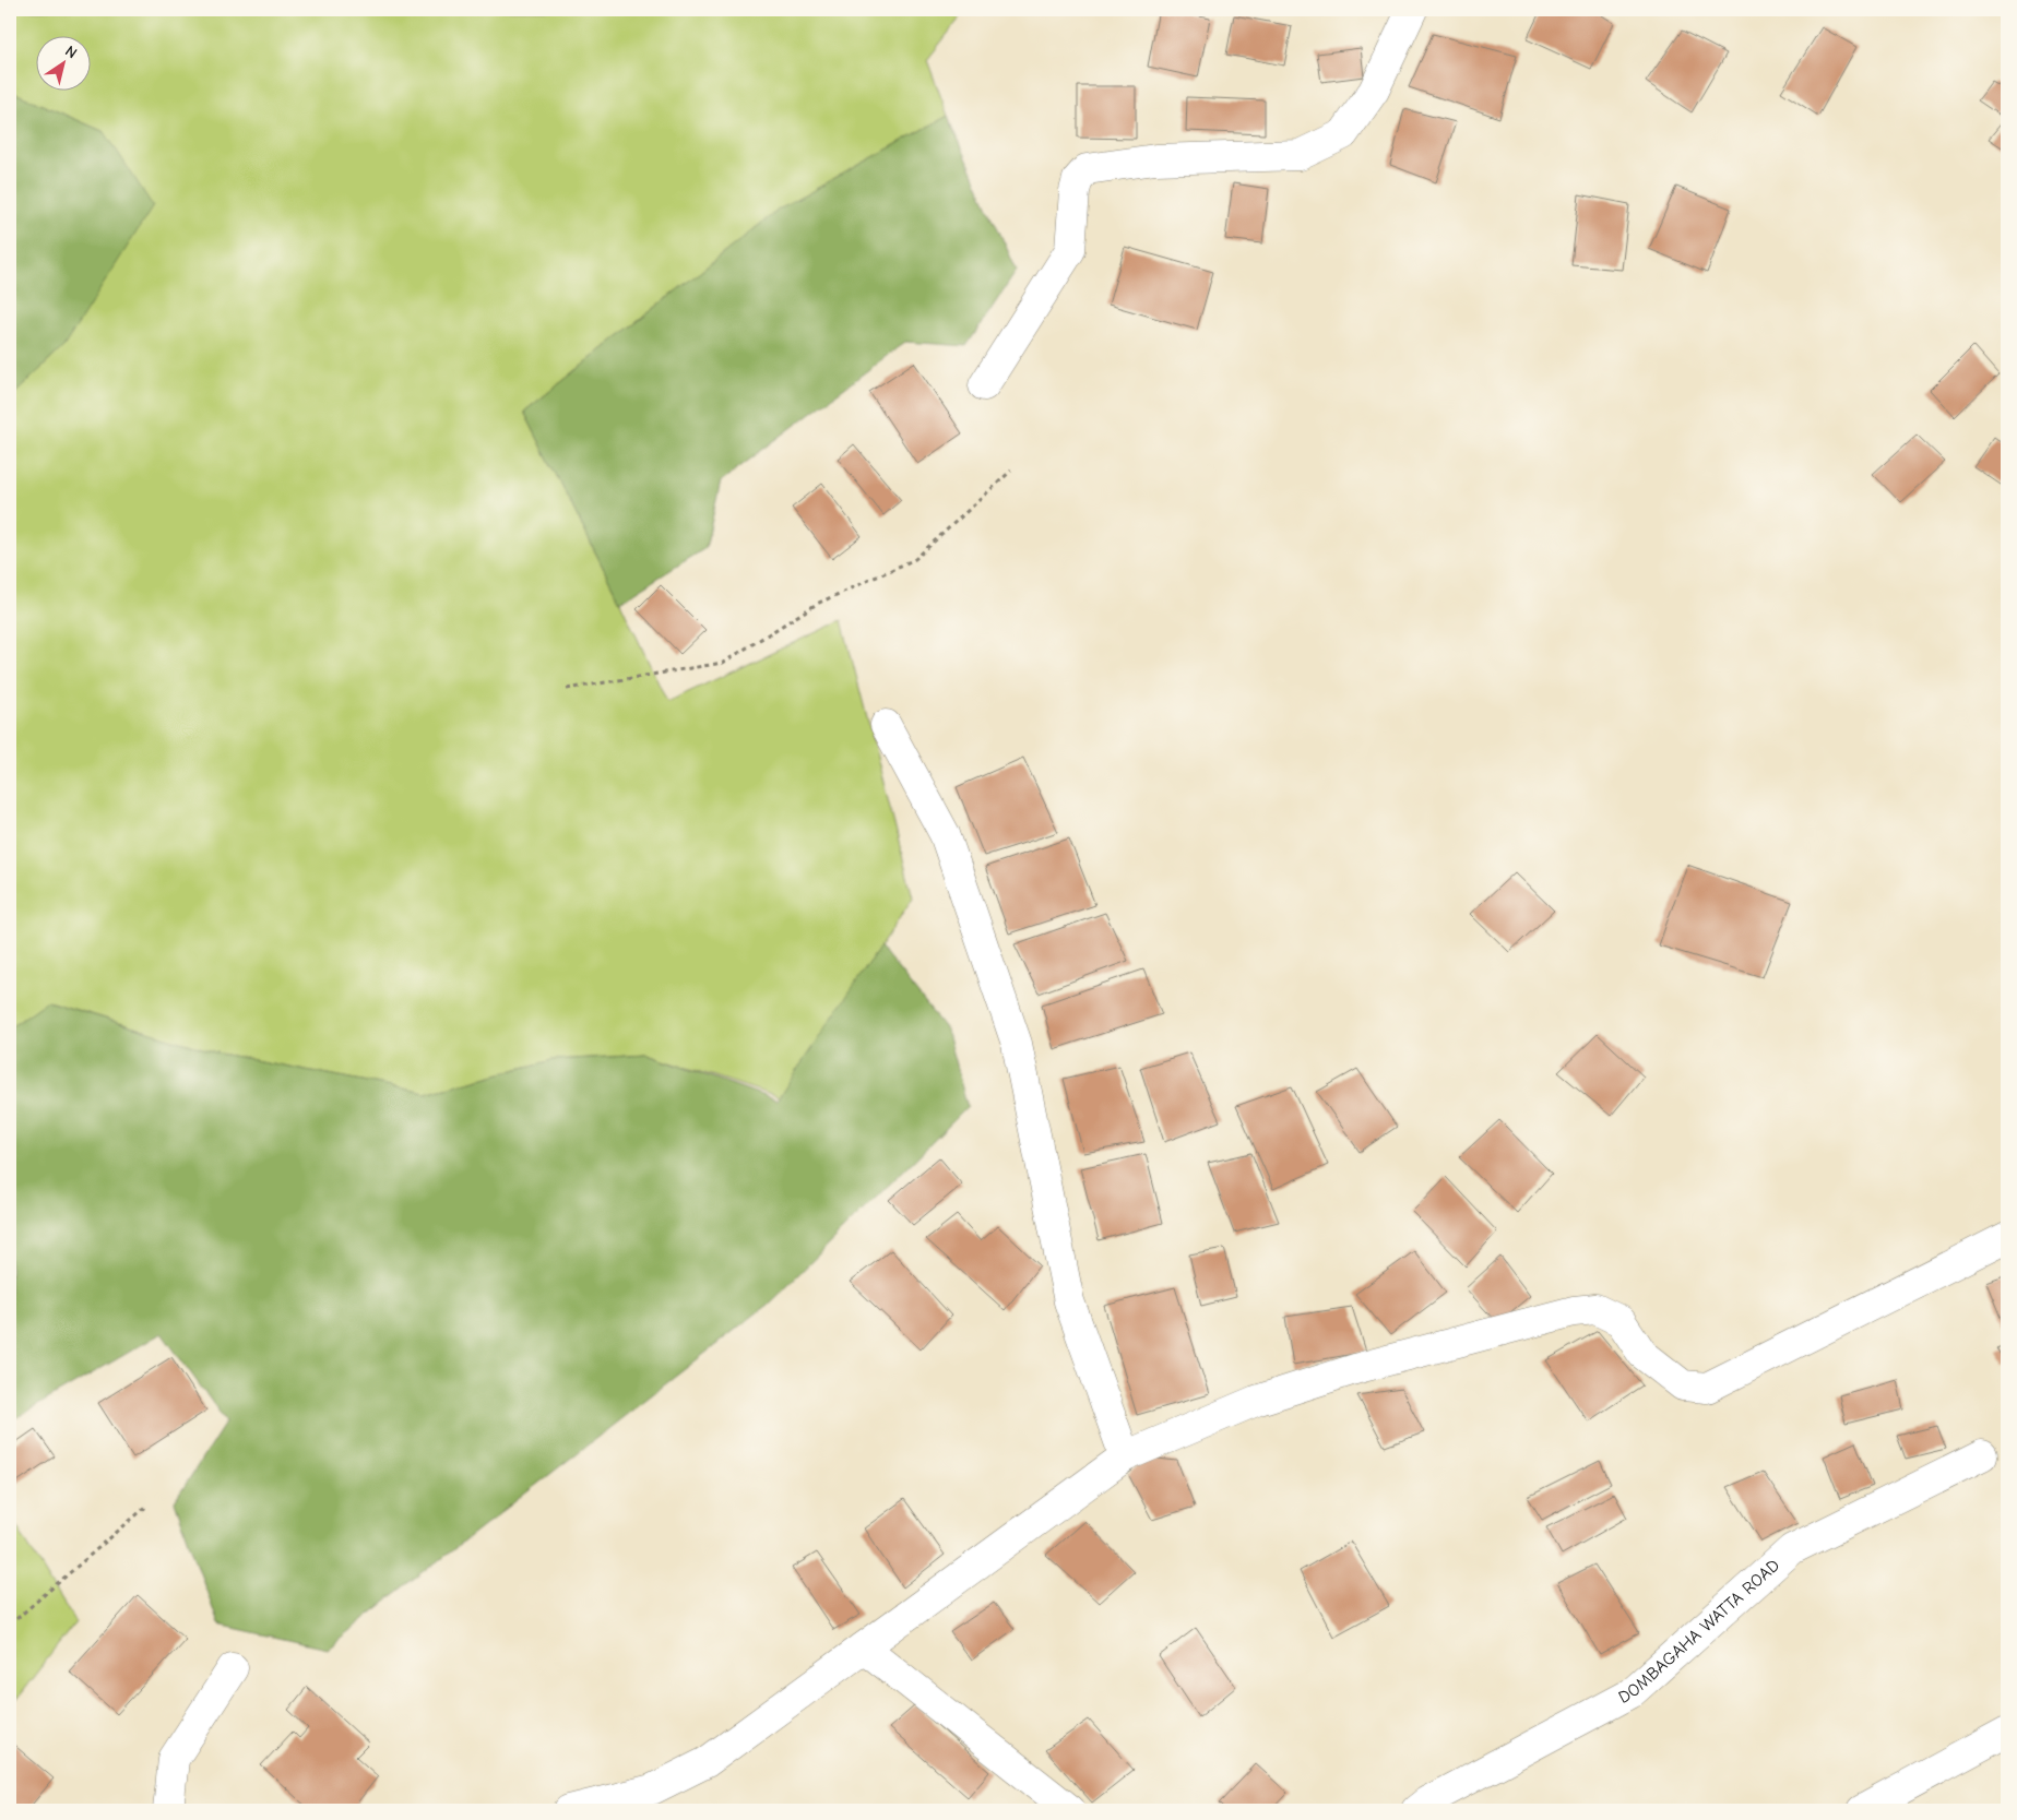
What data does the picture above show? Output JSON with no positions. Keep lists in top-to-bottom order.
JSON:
{
  "streets": {
    "street": ["DOMBAGAHA WATTA ROAD"]
  },
  "north": "top right"
}
